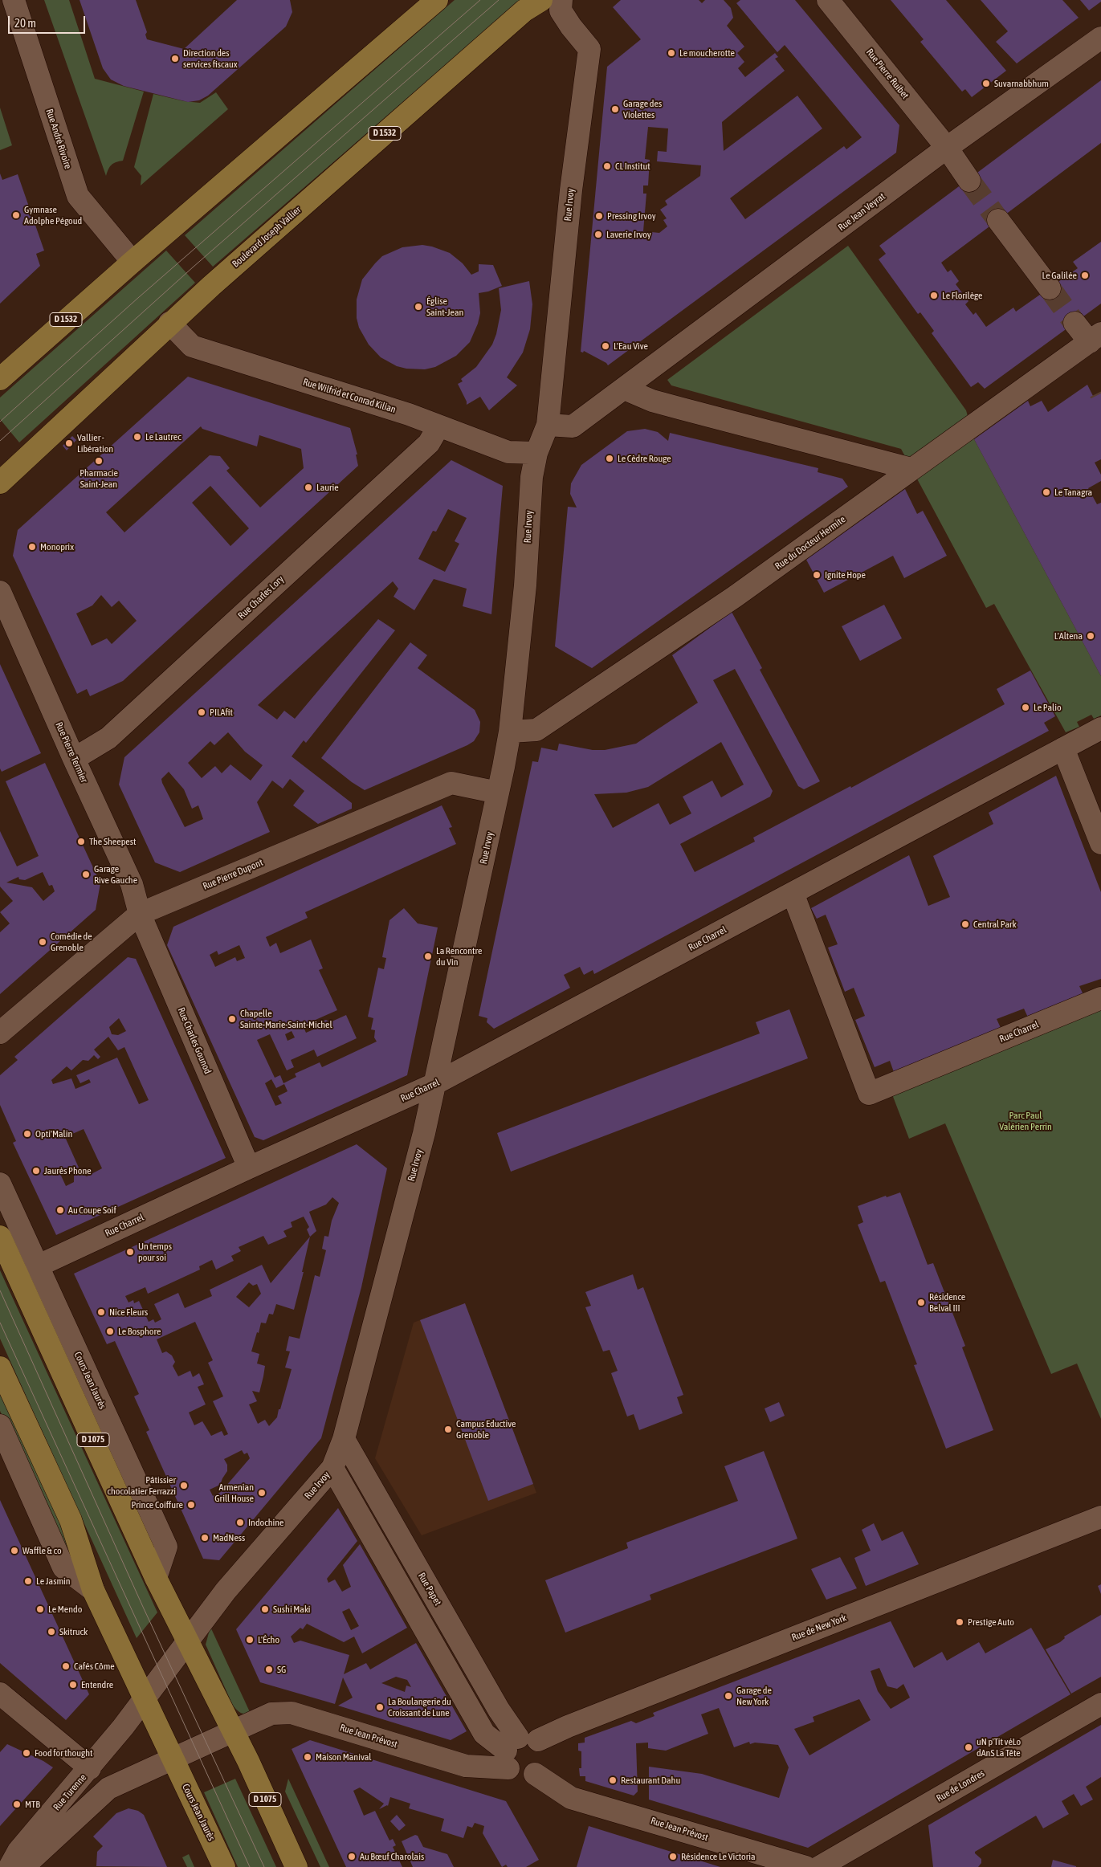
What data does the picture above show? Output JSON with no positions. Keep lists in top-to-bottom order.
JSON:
{
  "streets": {
    "main road": [
      "D 1532",
      "Boulevard Joseph Vallier",
      "Cours Jean Jaurès",
      "D 1075"
    ],
    "street": [
      "Rue Pierre Ruibet",
      "Rue André Rivoire",
      "Rue Irvoy",
      "Rue Jean Veyrat",
      "Rue Wilfrid et Conrad Kilian",
      "Rue du Docteur Hermite",
      "Rue Charles Lory",
      "Rue Pierre Termier",
      "Rue Pierre Dupont",
      "Rue Charrel",
      "Rue Charles Gounod",
      "Rue Papet",
      "Rue de New York",
      "Rue Jean Prévost",
      "Rue de Londres",
      "Rue Turenne"
    ]
  },
  "crossings": [
    ["Rue Pierre Ruibet", "Rue Jean Veyrat"],
    ["D 1532", "Rue André Rivoire"],
    ["Rue Irvoy", "Rue Jean Veyrat"],
    ["Rue Irvoy", "Rue Wilfrid et Conrad Kilian"],
    ["Rue Irvoy", "Rue du Docteur Hermite"],
    ["Rue Irvoy", "Rue Pierre Dupont"],
    ["Rue Irvoy", "Rue Charrel"],
    ["Rue Irvoy", "D 1075"],
    ["Rue Irvoy", "Rue Papet"],
    ["Boulevard Joseph Vallier", "Rue Wilfrid et Conrad Kilian"],
    ["Rue Wilfrid et Conrad Kilian", "Rue Charles Lory"],
    ["Rue Charles Lory", "Rue Pierre Termier"],
    ["Rue Pierre Termier", "Rue Pierre Dupont"],
    ["Rue Pierre Termier", "Rue Charles Gounod"],
    ["Rue Pierre Dupont", "Rue Charles Gounod"],
    ["Rue Charrel", "Rue Charles Gounod"],
    ["Rue Charrel", "Cours Jean Jaurès"],
    ["Cours Jean Jaurès", "D 1075"],
    ["Cours Jean Jaurès", "Rue Turenne"],
    ["D 1075", "Rue Jean Prévost"],
    ["Rue Papet", "Rue de New York"],
    ["Rue Papet", "Rue Jean Prévost"],
    ["Rue de New York", "Rue Jean Prévost"]
  ],
  "parks": ["Parc Paul Valérien Perrin"],
  "places": [
    "Le moucherotte",
    "Direction des services fiscaux",
    "Suvarnabbhum",
    "Garage des Violettes",
    "CL Institut",
    "Gymnase Adolphe Pégoud",
    "Pressing Irvoy",
    "Laverie Irvoy",
    "Le Galilée",
    "Le Florilège",
    "Église Saint-Jean",
    "L'Eau Vive",
    "Le Lautrec",
    "Vallier - Libération",
    "Le Cèdre Rouge",
    "Pharmacie Saint-Jean",
    "Laurie",
    "Le Tanagra",
    "Monoprix",
    "Ignite Hope",
    "L'Altena",
    "Le Palio",
    "PILAfit",
    "The Sheepest",
    "Garage Rive Gauche",
    "Central Park",
    "Comédie de Grenoble",
    "La Rencontre du Vin",
    "Chapelle Sainte-Marie-Saint-Michel",
    "Opti'Malin",
    "Jaurès Phone",
    "Au Coupe Soif",
    "Un temps pour soi",
    "Résidence Belval III",
    "Nice Fleurs",
    "Le Bosphore",
    "Campus Eductive Grenoble",
    "Pâtissier chocolatier Ferrazzi",
    "Armenian Grill House",
    "Prince Coiffure",
    "Indochine",
    "MadNess",
    "Waffle & co",
    "Le Jasmin",
    "Le Mendo",
    "Sushi Maki",
    "Prestige Auto",
    "Skitruck",
    "L'Écho",
    "Cafés Côme",
    "SG",
    "Entendre",
    "Garage de New York",
    "La Boulangerie du Croissant de Lune",
    "uN p'Tit véLo dAnS La Tête",
    "Food for thought",
    "Maison Manival",
    "Restaurant Dahu",
    "MTB",
    "Au Bœuf Charolais",
    "Résidence Le Victoria"
  ],
  "scale_bar": "20 m"
}
